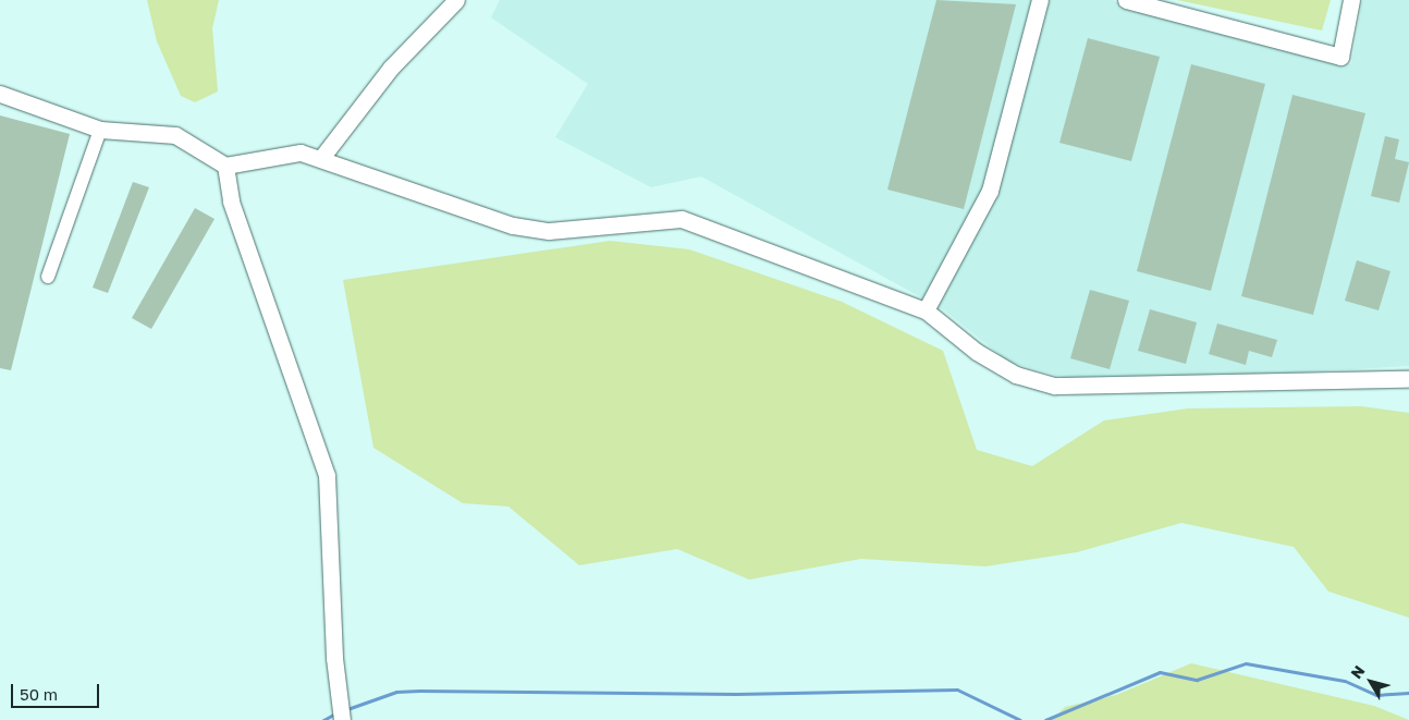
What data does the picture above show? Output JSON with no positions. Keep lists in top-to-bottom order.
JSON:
{
  "scale_bar": "50 m",
  "north": "top left"
}
